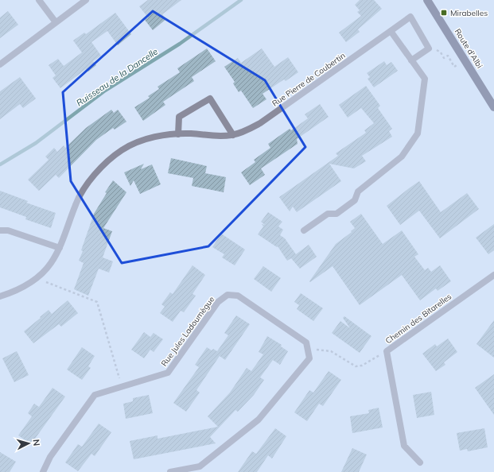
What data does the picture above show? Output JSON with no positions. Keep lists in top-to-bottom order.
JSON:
{
  "streets": {
    "main road": ["Route d'Albi"],
    "street": ["Rue Pierre de Coubertin", "Chemin des Bitarelles", "Rue Jules Ladoumègue"]
  },
  "water": ["Ruisseau de la Dancelle"],
  "places": {
    "transit": ["Mirabelles"]
  },
  "north": "right"
}
